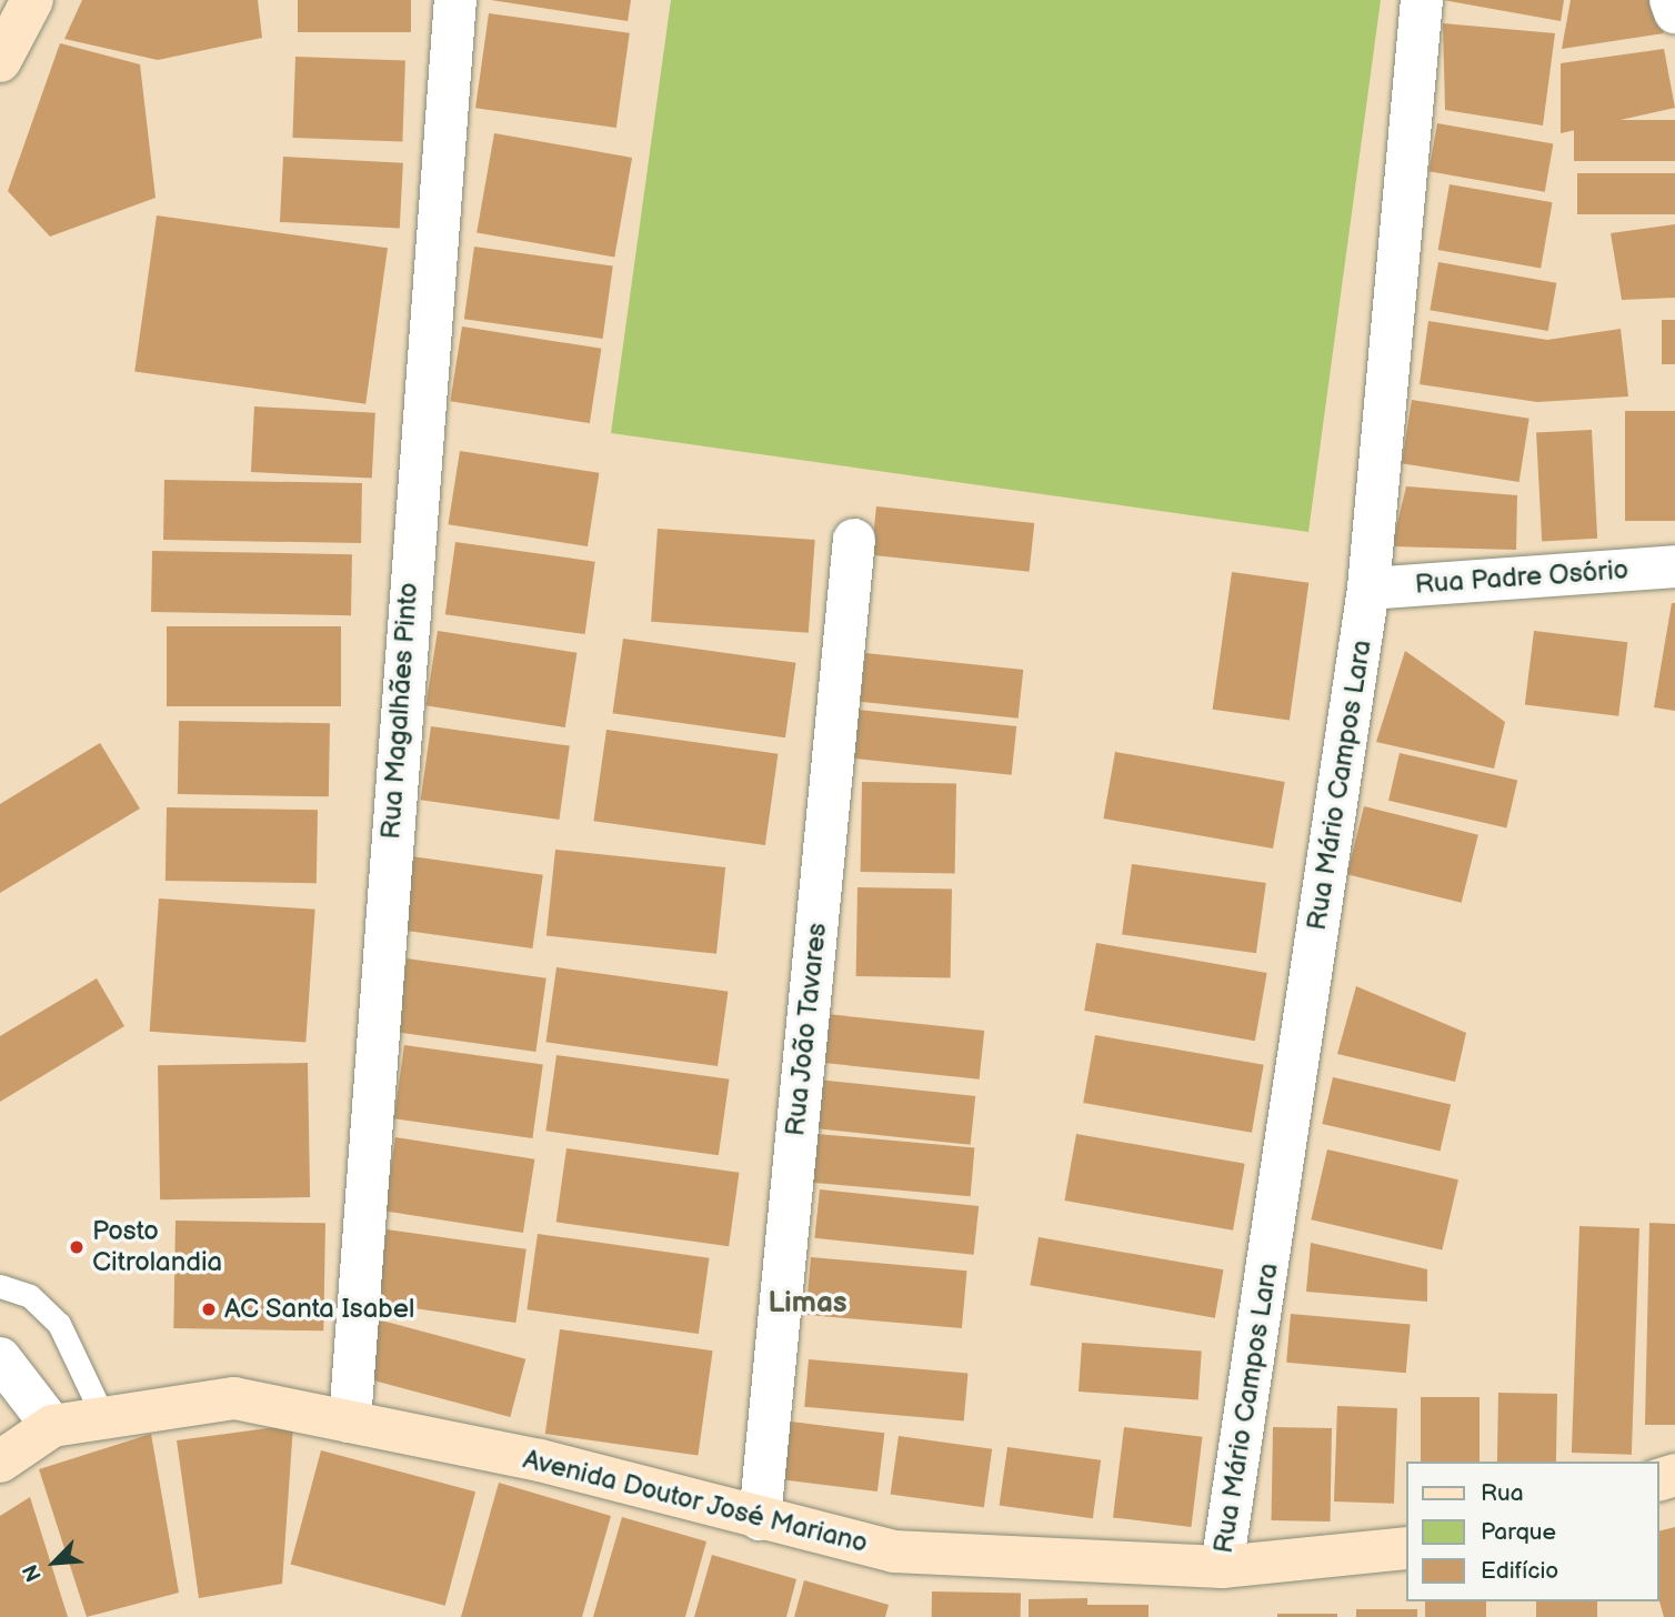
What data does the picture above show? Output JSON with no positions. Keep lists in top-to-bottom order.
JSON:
{
  "streets": {
    "street": [
      "Rua Padre Osório",
      "Rua Magalhães Pinto",
      "Rua Mário Campos Lara",
      "Rua João Tavares",
      "Avenida Doutor José Mariano"
    ]
  },
  "crossings": [
    ["Rua Padre Osório", "Rua Mário Campos Lara"],
    ["Rua Magalhães Pinto", "Avenida Doutor José Mariano"],
    ["Rua Mário Campos Lara", "Avenida Doutor José Mariano"],
    ["Rua João Tavares", "Avenida Doutor José Mariano"]
  ],
  "districts": ["Limas"],
  "places": ["Posto Citrolandia", "AC Santa Isabel"],
  "legend": ["Rua", "Parque", "Edifício"],
  "north": "bottom left"
}
